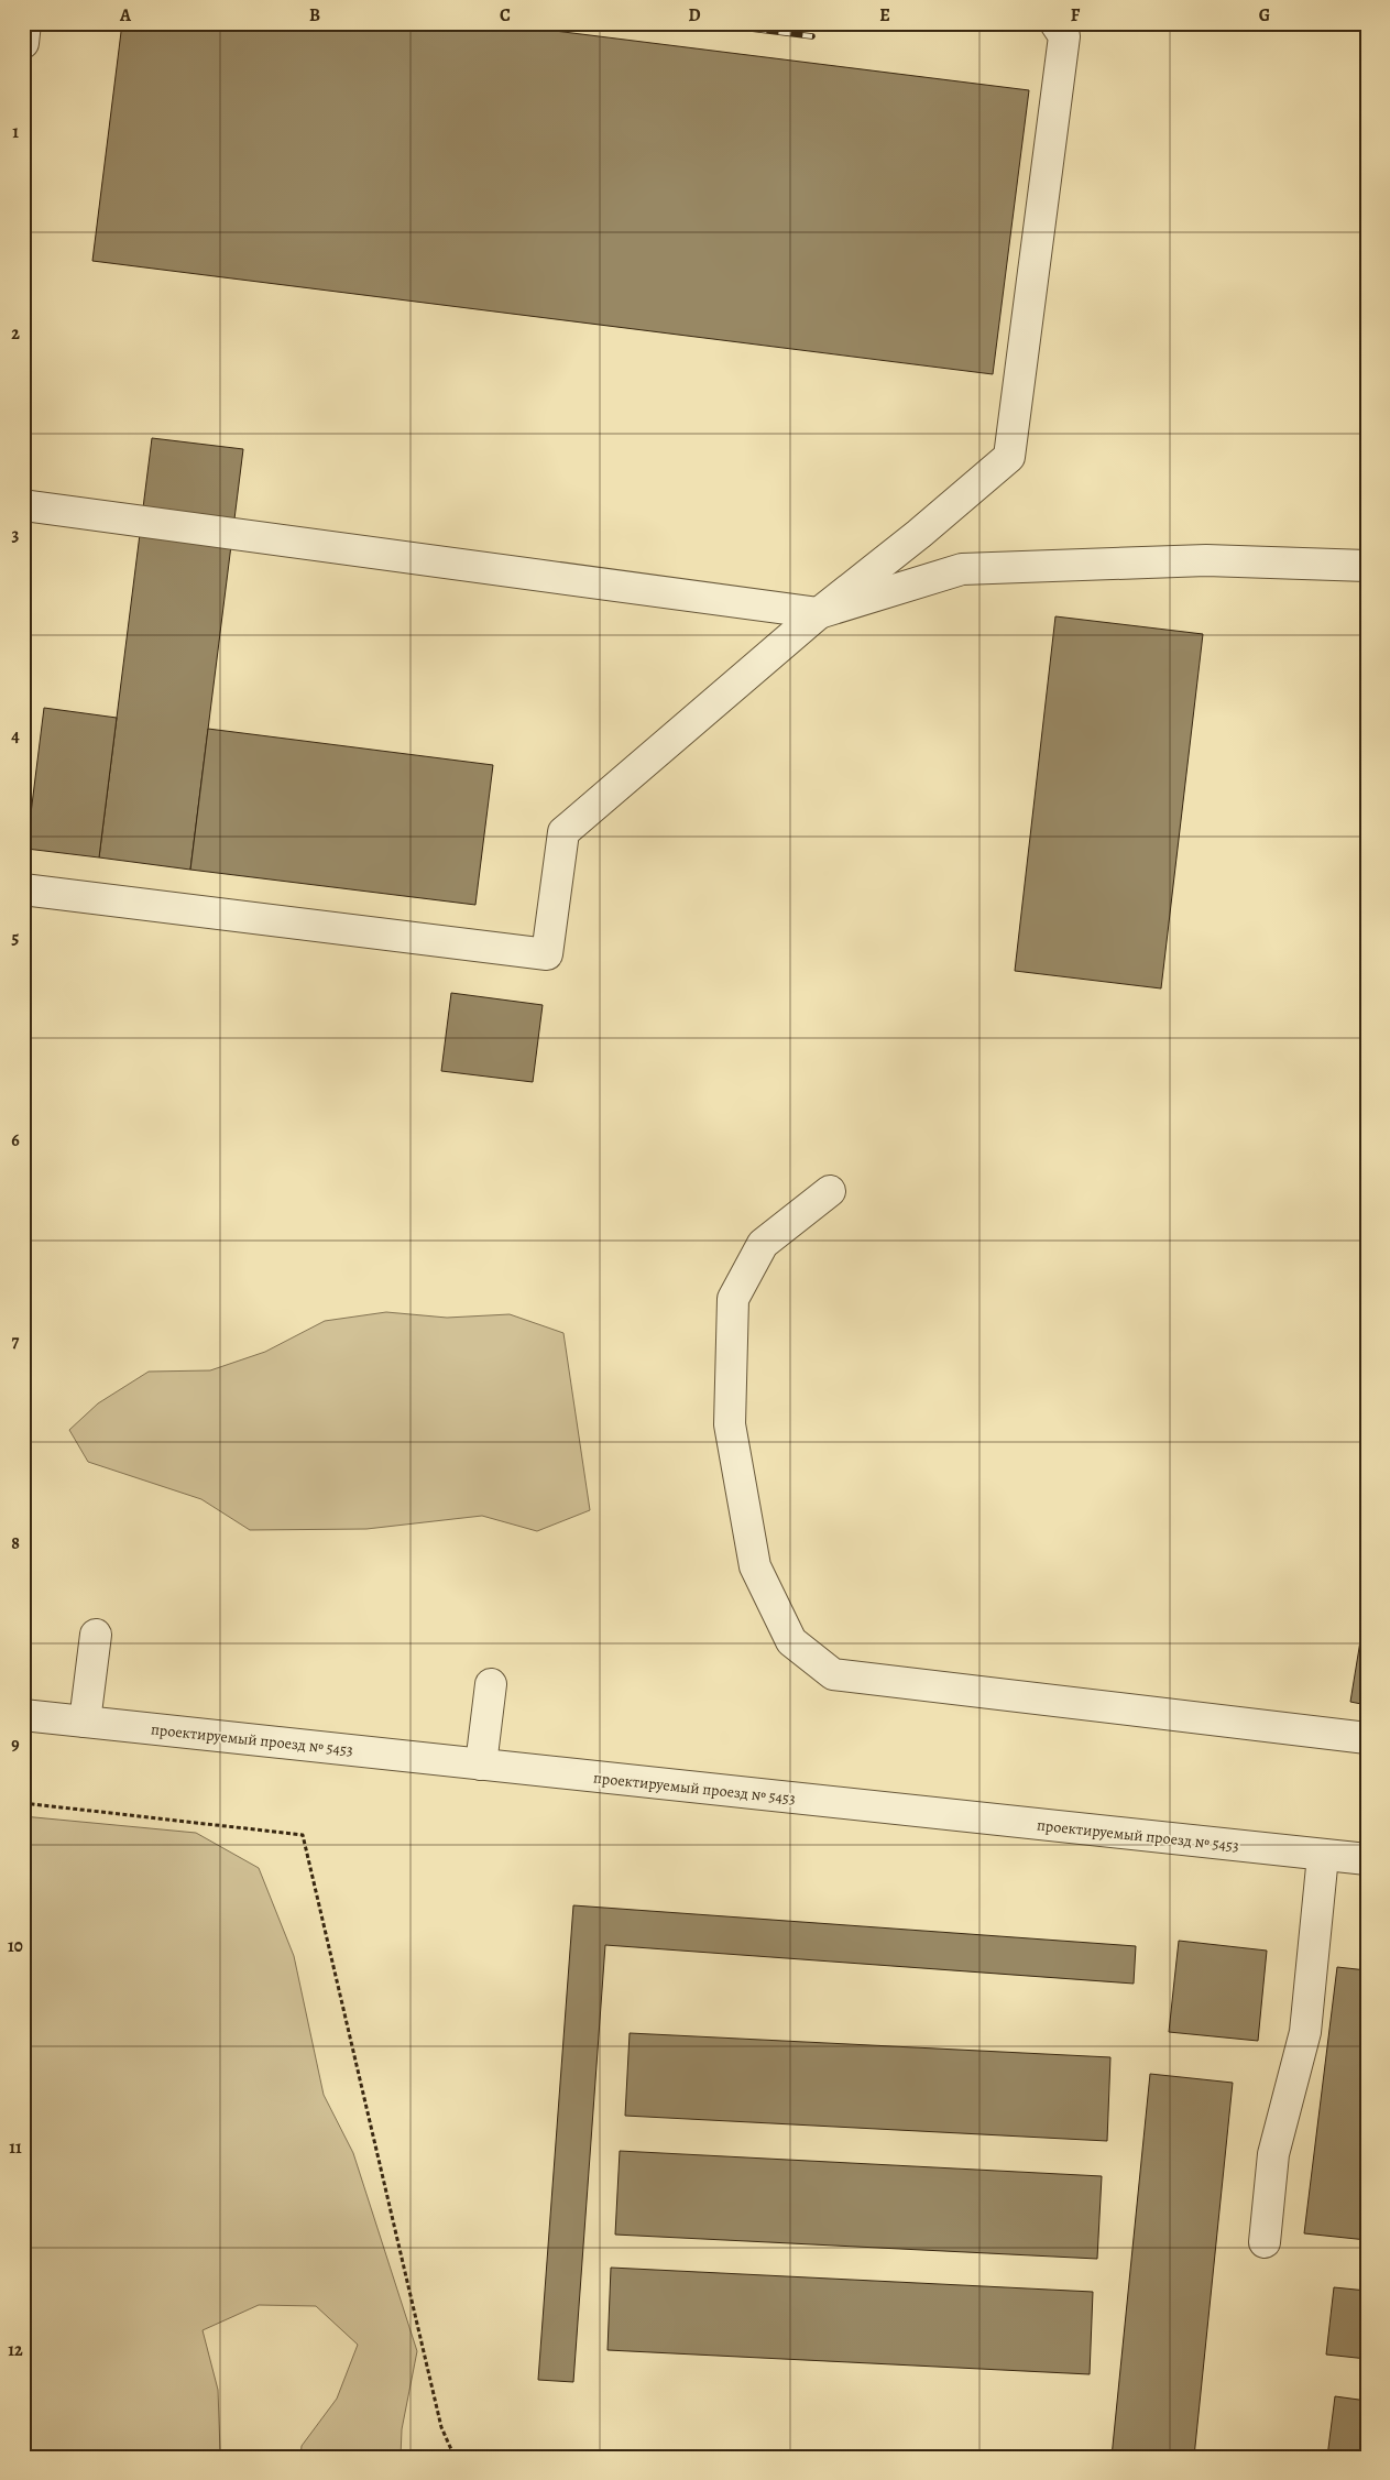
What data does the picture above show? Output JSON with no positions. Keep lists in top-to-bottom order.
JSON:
{
  "streets": {
    "street": ["проектируемый проезд № 5453"]
  },
  "grid": {
    "columns": [
      "A",
      "B",
      "C",
      "D",
      "E",
      "F",
      "G"
    ],
    "rows": [
      "1",
      "2",
      "3",
      "4",
      "5",
      "6",
      "7",
      "8",
      "9",
      "10",
      "11",
      "12"
    ]
  }
}
